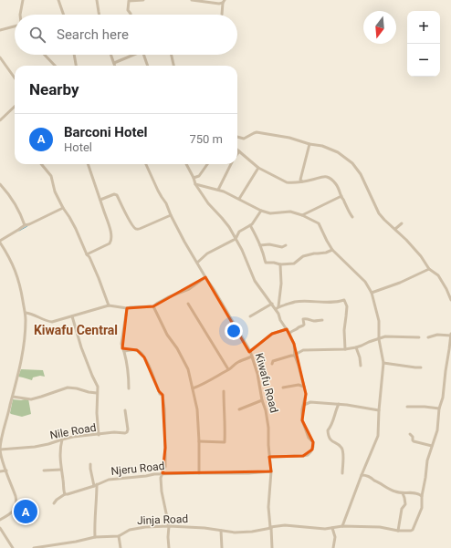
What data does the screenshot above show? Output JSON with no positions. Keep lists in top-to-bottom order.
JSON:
{
  "streets": {
    "street": [
      "Kiwafu Road",
      "Nile Road",
      "Njeru Road",
      "Jinja Road"
    ]
  },
  "crossings": [
    ["Kiwafu Road", "Njeru Road"],
    ["Kiwafu Road", "Jinja Road"]
  ],
  "districts": ["Kiwafu Central"],
  "north": "bottom",
  "page": {
    "map_buttons": ["+", "−"],
    "search": "Search here",
    "heading": "Nearby",
    "list": [
      {
        "mark": "A",
        "name": "Barconi Hotel",
        "note": "Hotel",
        "value": "750 m"
      }
    ],
    "pins": "A"
  }
}
